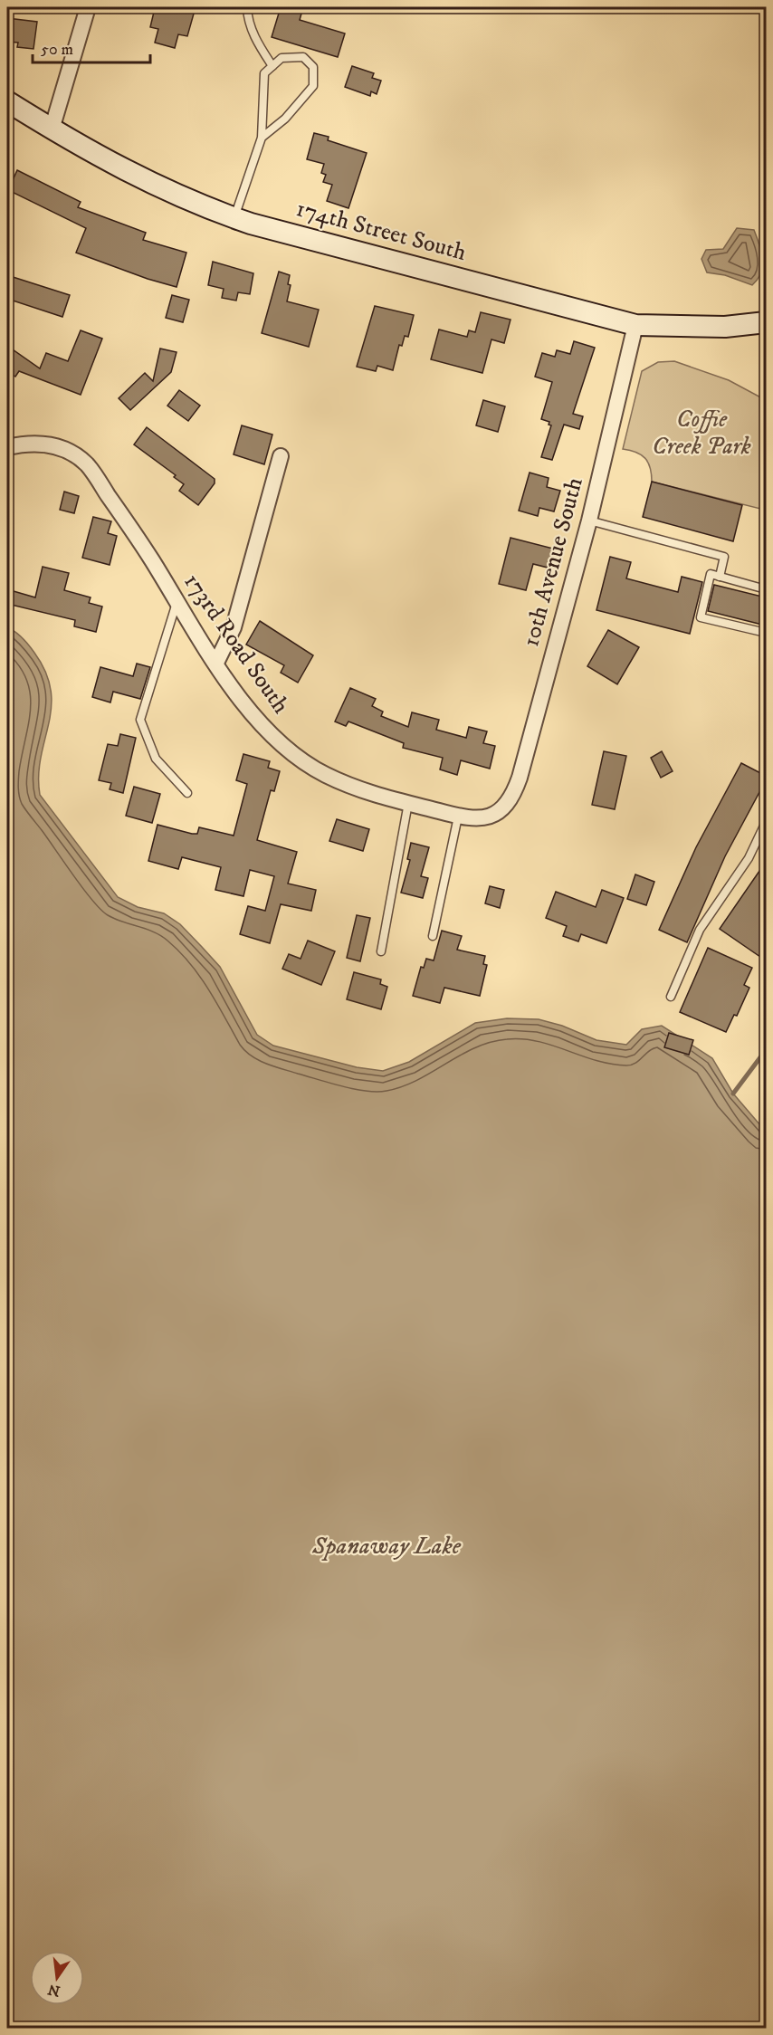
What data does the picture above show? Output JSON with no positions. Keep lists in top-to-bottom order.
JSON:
{
  "streets": {
    "street": ["174th Street South", "10th Avenue South", "173rd Road South"]
  },
  "crossings": [
    ["174th Street South", "10th Avenue South"],
    ["10th Avenue South", "173rd Road South"]
  ],
  "water": ["Spanaway Lake"],
  "parks": ["Coffie Creek Park"],
  "scale_bar": "50 m",
  "north": "bottom"
}
